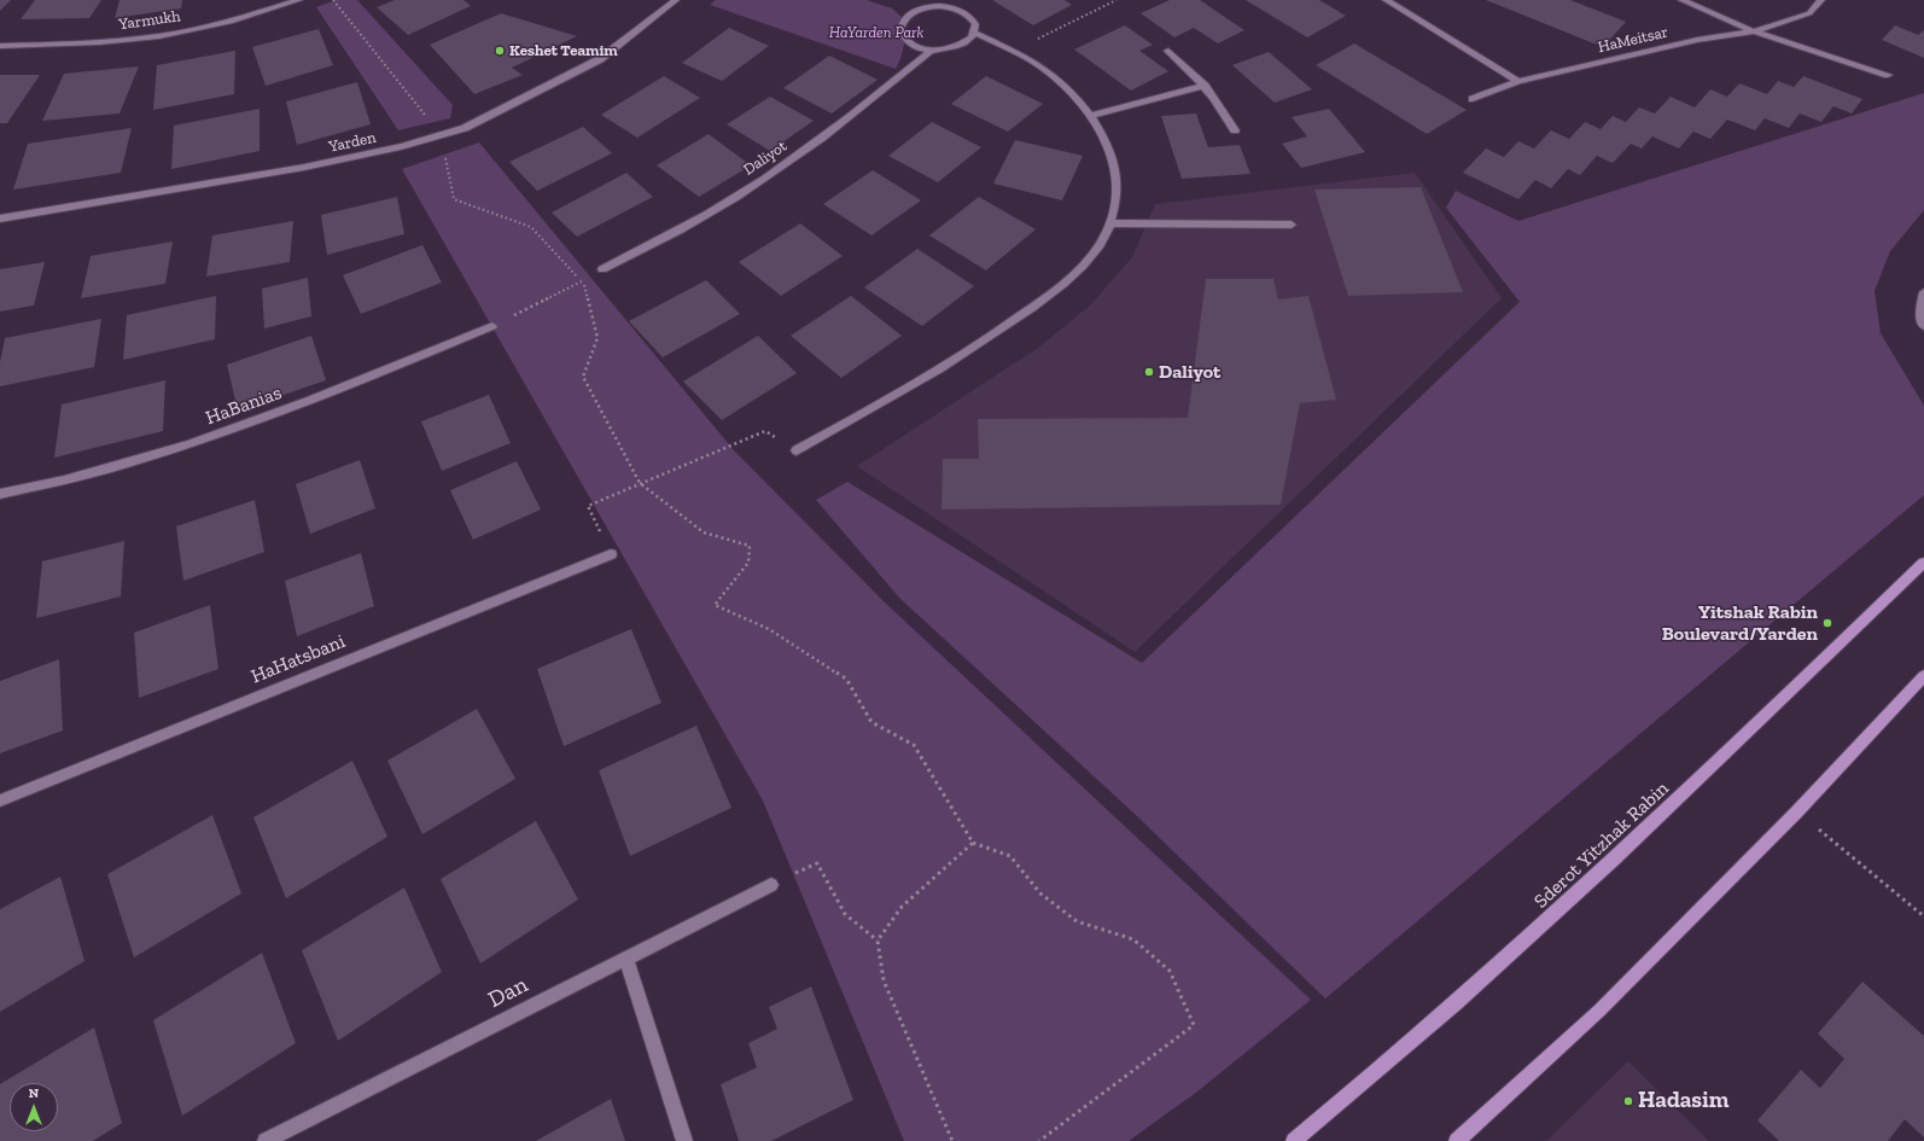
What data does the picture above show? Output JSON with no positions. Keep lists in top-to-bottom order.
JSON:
{
  "streets": {
    "main road": ["Sderot Yitzhak Rabin"],
    "street": [
      "Yarmukh",
      "HaMeitsar",
      "Yarden",
      "Daliyot",
      "HaBanias",
      "HaHatsbani",
      "Dan"
    ]
  },
  "parks": ["HaYarden Park"],
  "places": [
    "Keshet Teamim",
    "Daliyot",
    "Yitshak Rabin Boulevard/Yarden",
    "Hadasim"
  ],
  "north": "top"
}
